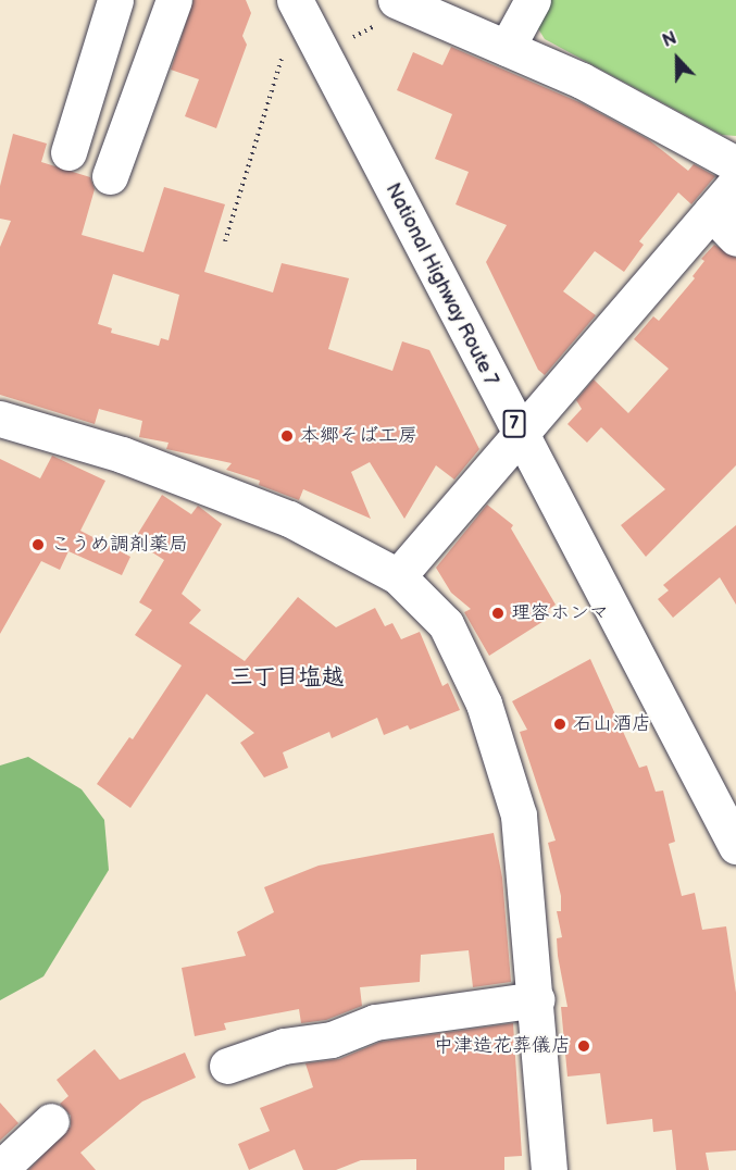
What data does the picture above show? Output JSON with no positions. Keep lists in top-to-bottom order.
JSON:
{
  "streets": {
    "main road": ["National Highway Route 7", "7"]
  },
  "districts": ["三丁目塩越"],
  "places": [
    "本郷そば工房",
    "こうめ調剤薬局",
    "理容ホンマ",
    "石山酒店",
    "中津造花葬儀店"
  ],
  "north": "top"
}
